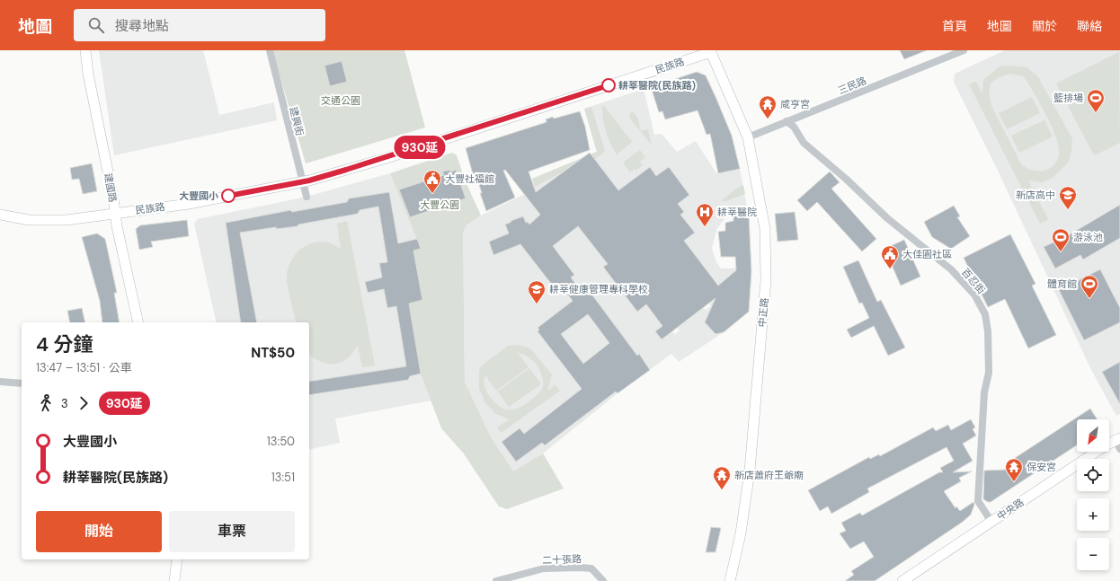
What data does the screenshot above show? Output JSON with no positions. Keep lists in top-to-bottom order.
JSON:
{
  "streets": {
    "street": [
      "民族路",
      "三民路",
      "建興街",
      "建國路",
      "百忍街",
      "中正路",
      "中央路",
      "二十張路"
    ]
  },
  "crossings": [
    ["民族路", "建興街"],
    ["民族路", "建國路"],
    ["民族路", "中正路"],
    ["三民路", "百忍街"],
    ["三民路", "中正路"],
    ["百忍街", "中央路"]
  ],
  "parks": ["交通公園", "大豐公園"],
  "places": {
    "other": ["耕莘醫院(民族路)", "大豐國小"],
    "sports": ["籃排場", "游泳池", "體育館"],
    "temple": ["咸亨宮", "保安宮", "新店蕭府王爺廟"],
    "public building": ["大豐社福館", "大佳園社區"],
    "school or university": ["新店高中", "耕莘健康管理專科學校"],
    "hospital": ["耕莘醫院"]
  },
  "lines": ["bus line 930延"],
  "north": "bottom left",
  "page": {
    "header": "地圖",
    "search": "搜尋地點",
    "nav": [
      "首頁",
      "地圖",
      "關於",
      "聯絡"
    ],
    "on_map": "930延",
    "heading": ["4 分鐘", "13:47 – 13:51 · 公車", "NT$50"],
    "legs": ["3", "930延"],
    "map_buttons": ["+", "−"],
    "list": [
      {
        "name": "大豐國小",
        "value": "13:50"
      },
      {
        "name": "耕莘醫院(民族路)",
        "value": "13:51"
      }
    ],
    "buttons": ["開始", "車票"]
  }
}
